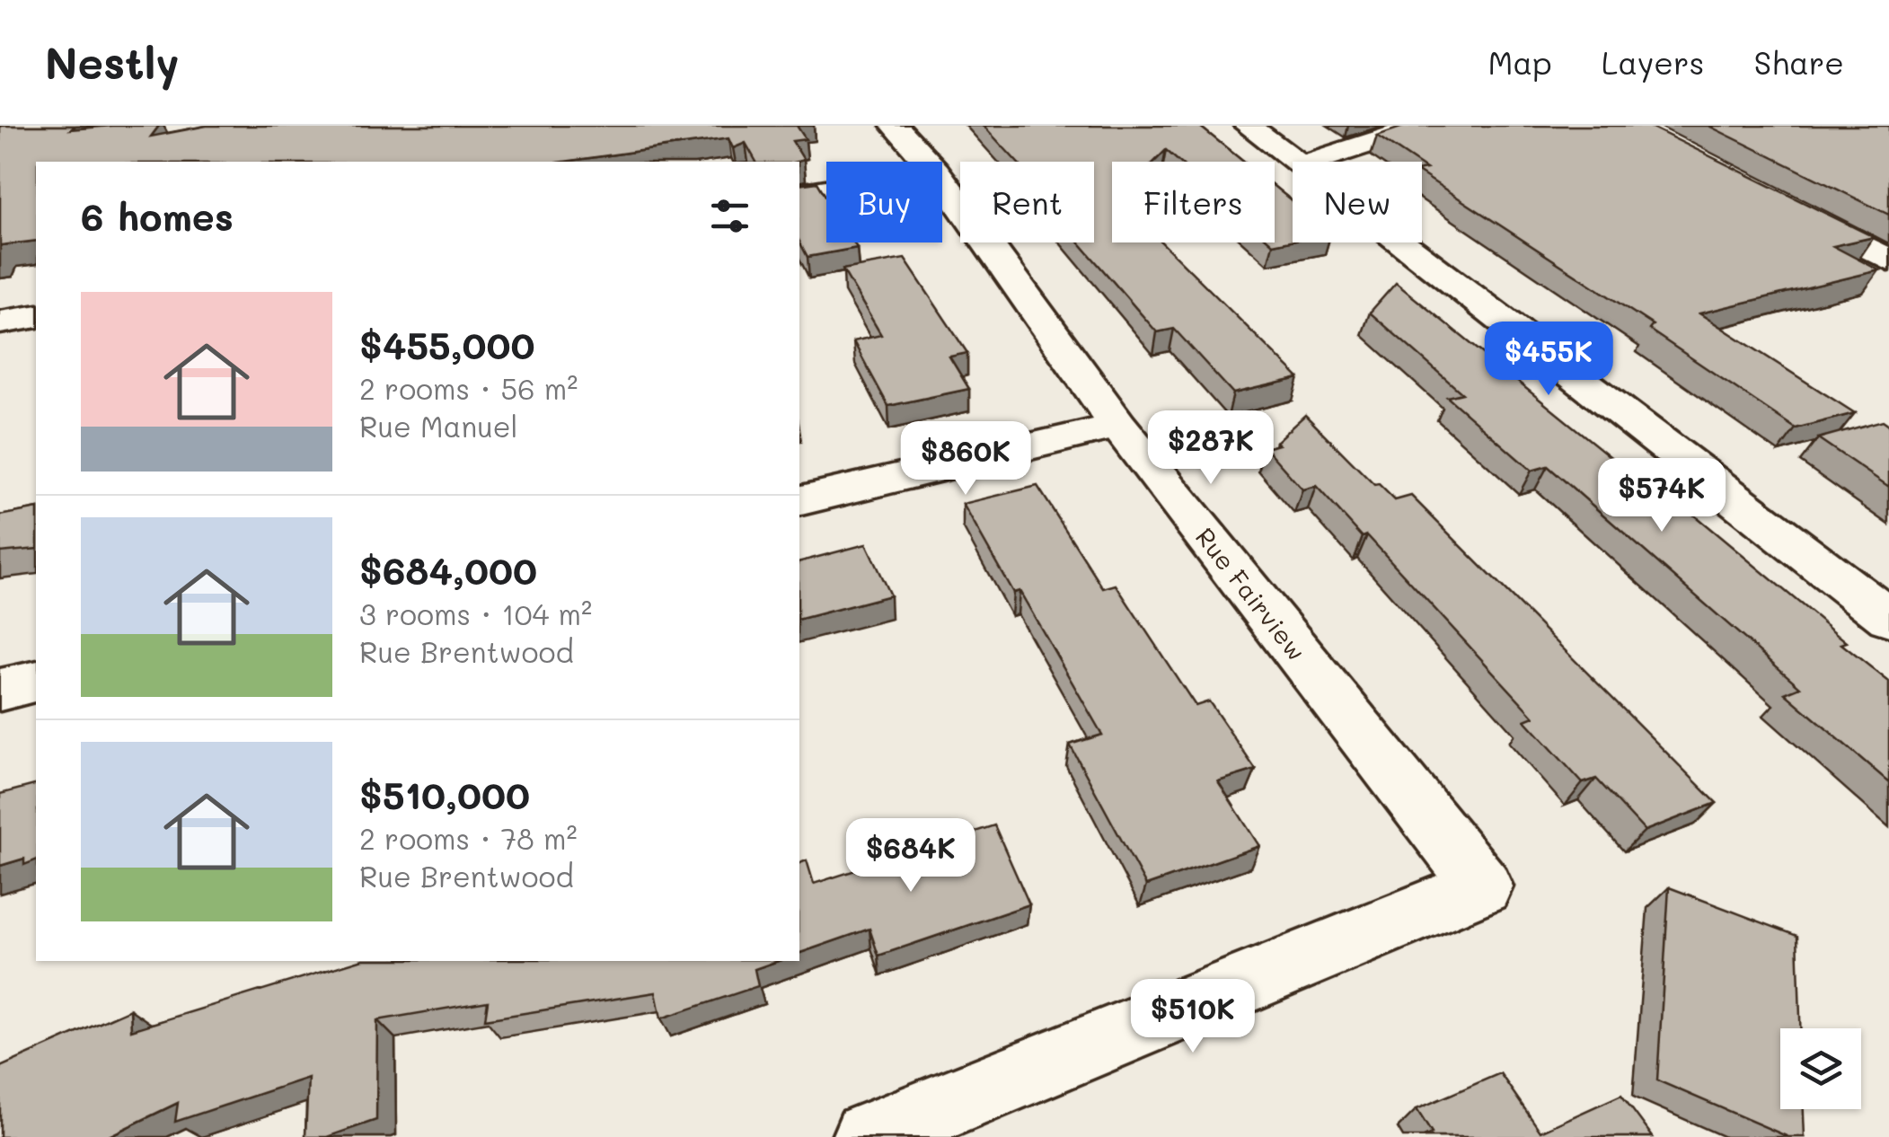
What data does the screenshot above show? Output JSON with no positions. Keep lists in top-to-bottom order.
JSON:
{
  "streets": {
    "street": ["Rue Fairview"]
  },
  "page": {
    "header": "Nestly",
    "nav": ["Map", "Layers", "Share"],
    "chip": [
      "Buy",
      "Rent",
      "Filters",
      "New"
    ],
    "heading": "6 homes",
    "list": [
      {
        "name": "$455,000",
        "note": "2 rooms · 56 m² · Rue Manuel"
      },
      {
        "name": "$684,000",
        "note": "3 rooms · 104 m² · Rue Brentwood"
      },
      {
        "name": "$510,000",
        "note": "2 rooms · 78 m² · Rue Brentwood"
      }
    ],
    "price": [
      "$455K",
      "$287K",
      "$860K",
      "$574K",
      "$684K",
      "$510K"
    ]
  }
}
